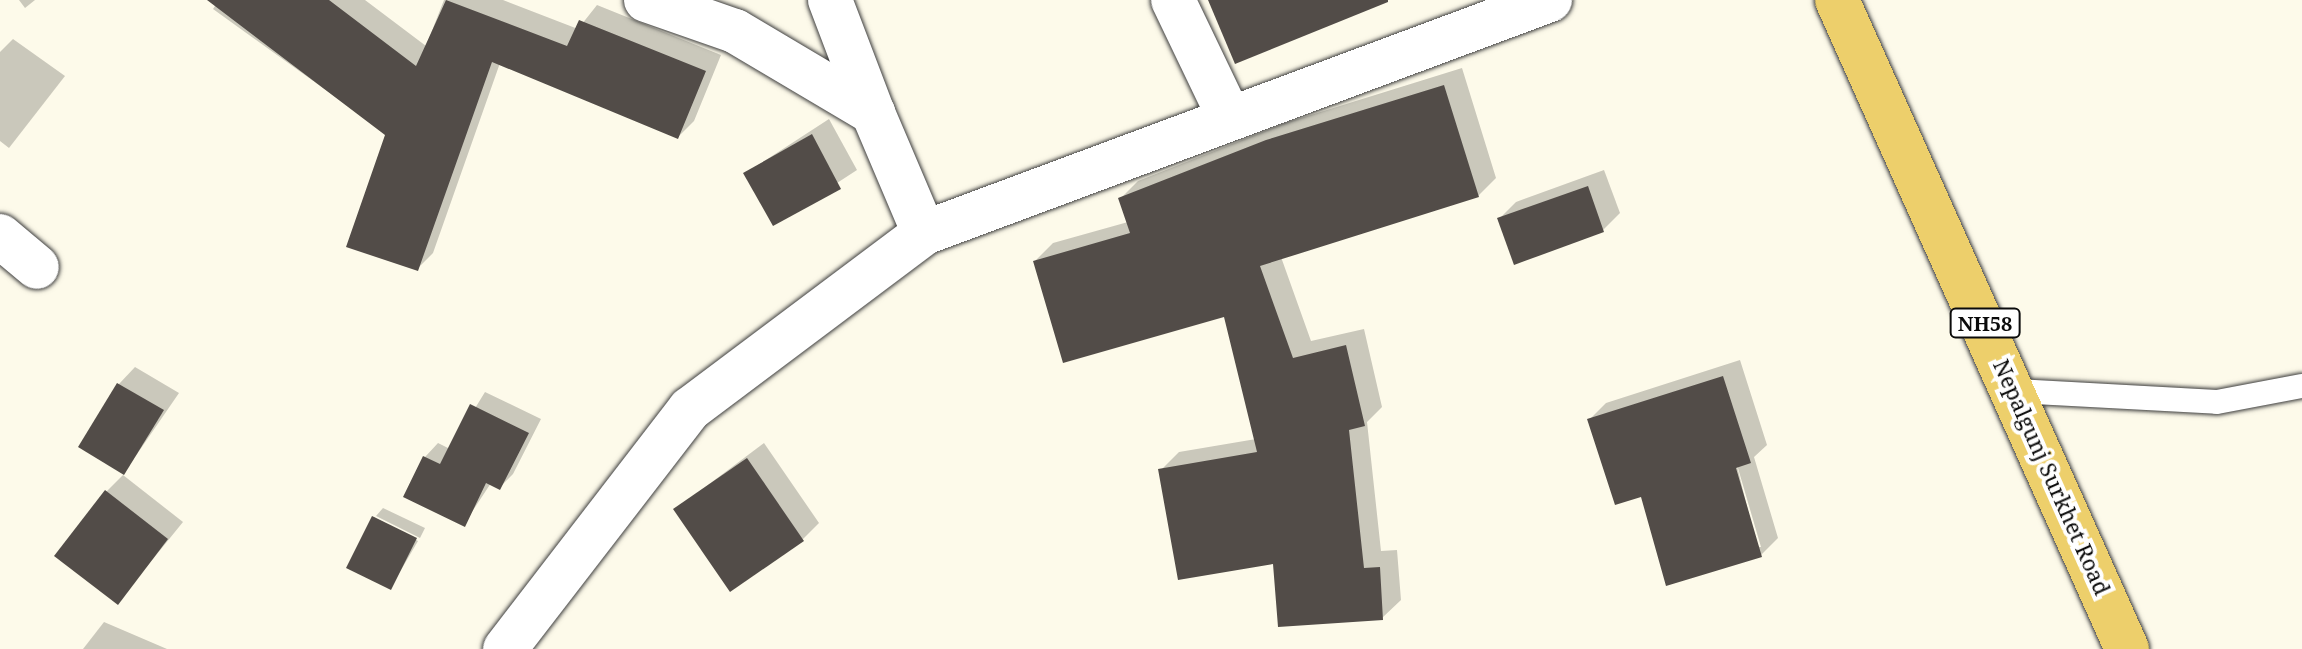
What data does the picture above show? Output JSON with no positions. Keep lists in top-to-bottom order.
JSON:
{
  "streets": {
    "main road": ["NH58", "Nepalgunj Surkhet Road"]
  }
}
